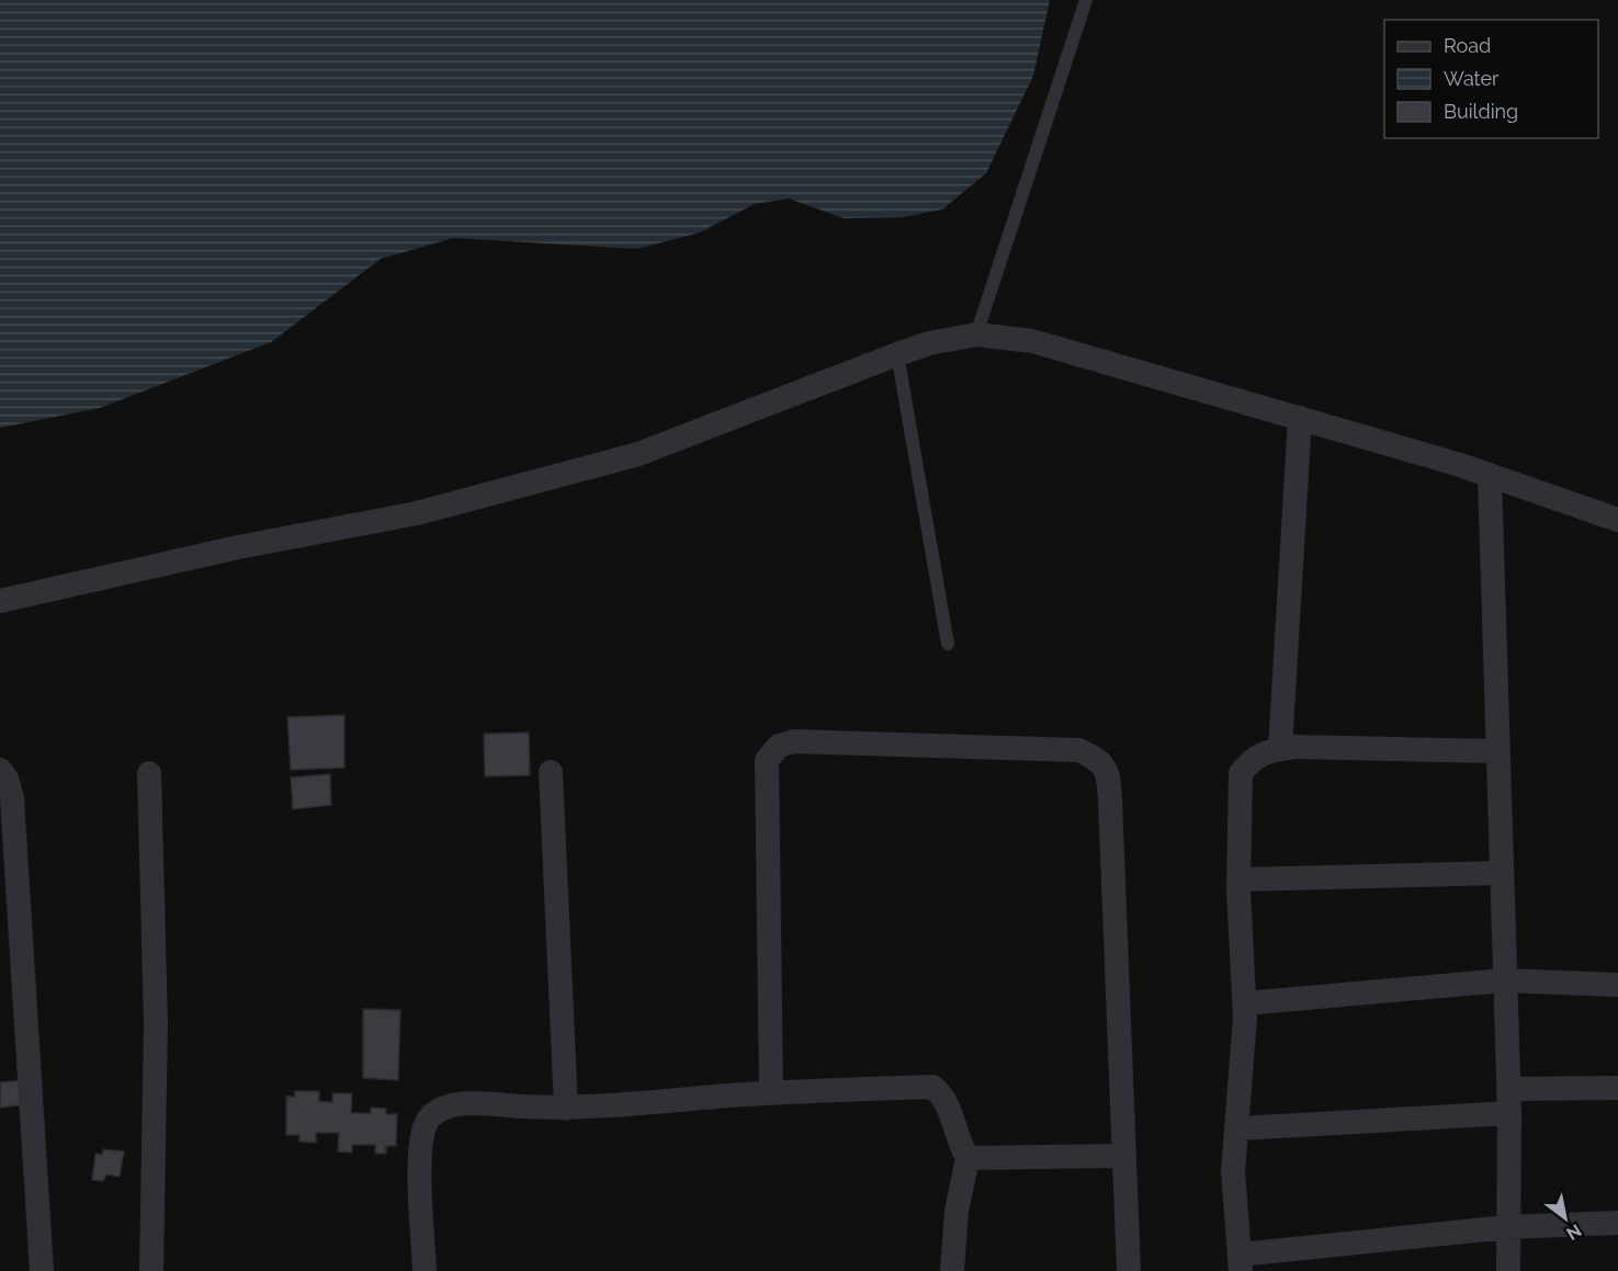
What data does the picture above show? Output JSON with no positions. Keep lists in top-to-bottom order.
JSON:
{
  "legend": ["Road", "Water", "Building"],
  "north": "bottom right"
}
